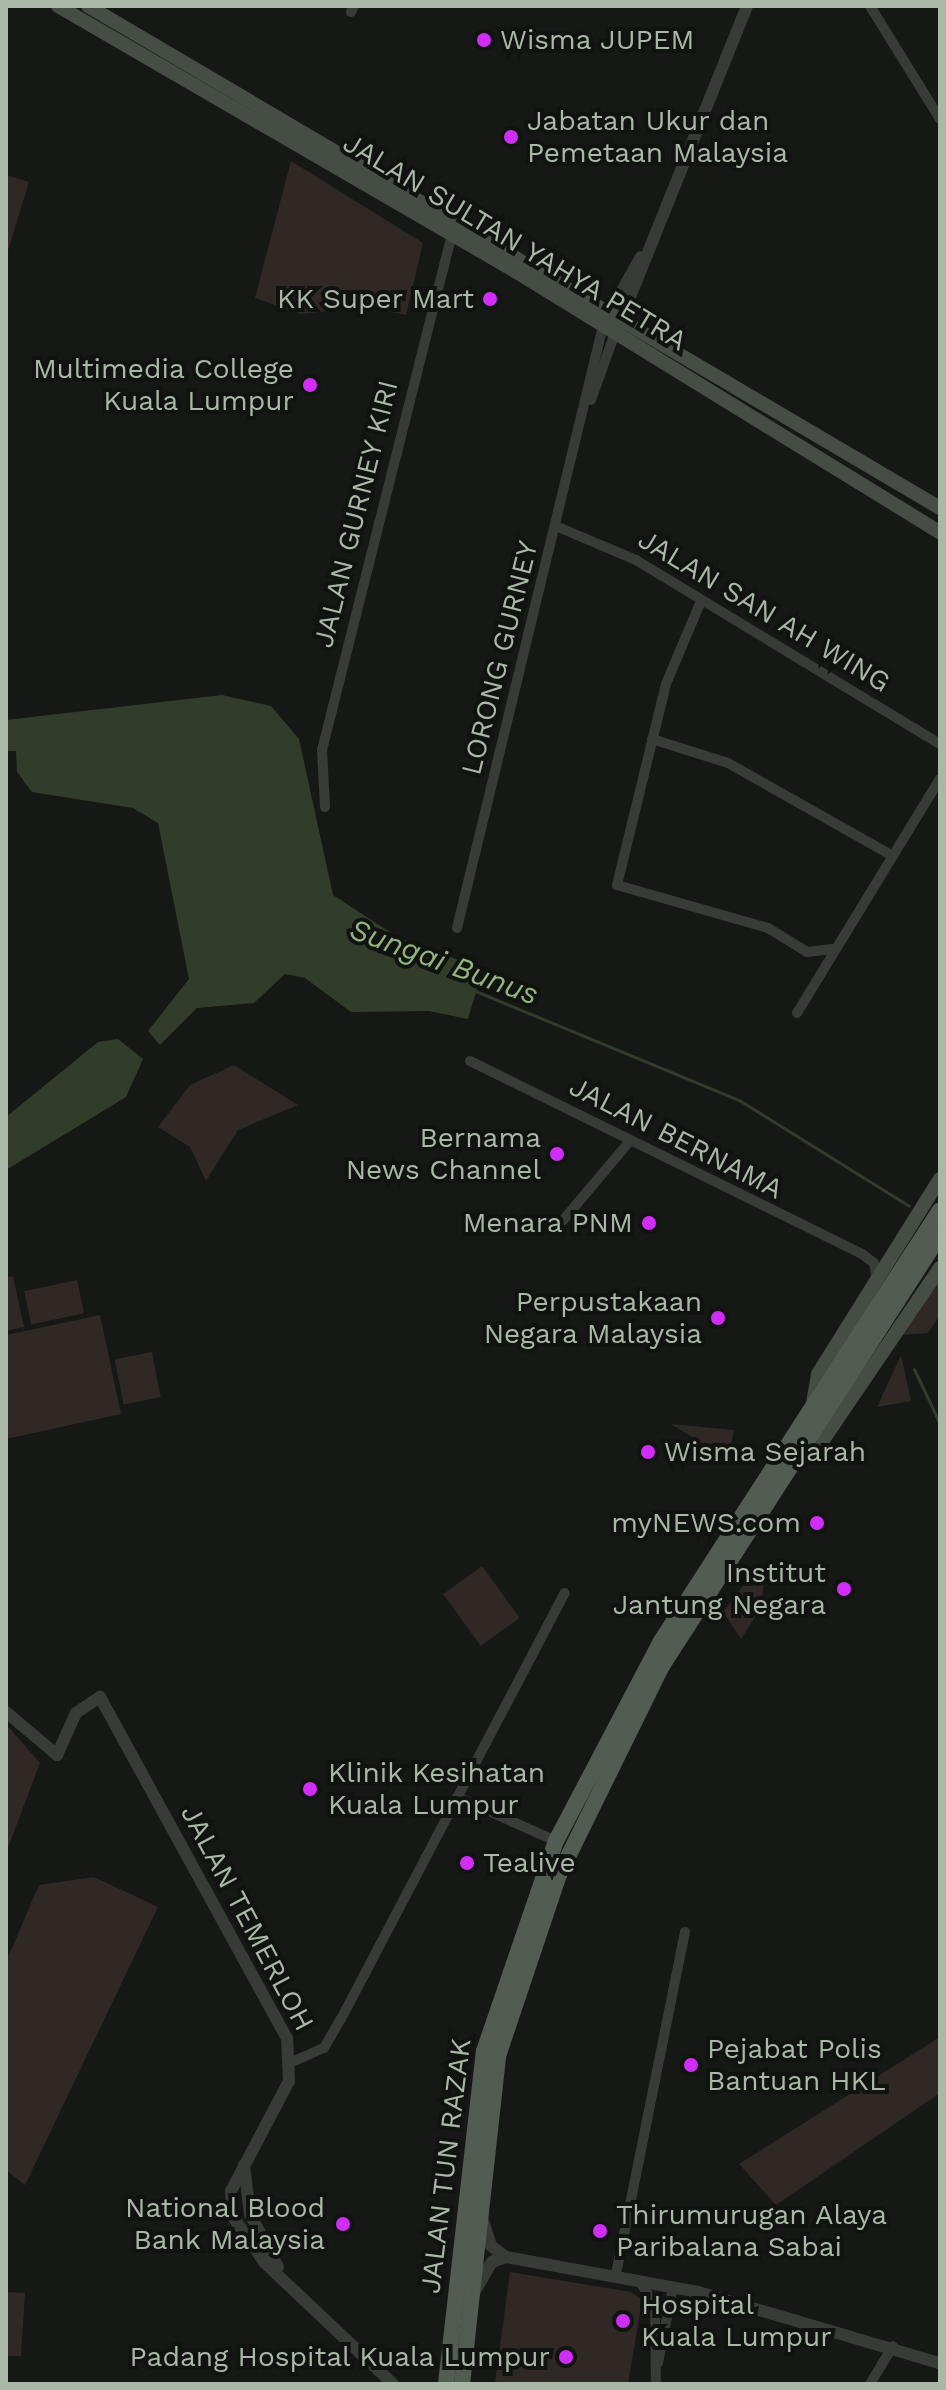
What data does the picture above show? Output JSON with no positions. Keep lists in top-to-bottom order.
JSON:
{
  "streets": {
    "main road": ["JALAN SULTAN YAHYA PETRA", "JALAN TUN RAZAK"],
    "street": [
      "JALAN GURNEY KIRI",
      "JALAN SAN AH WING",
      "LORONG GURNEY",
      "JALAN BERNAMA",
      "JALAN TEMERLOH"
    ]
  },
  "crossings": [
    ["JALAN SULTAN YAHYA PETRA", "JALAN GURNEY KIRI"],
    ["JALAN SULTAN YAHYA PETRA", "LORONG GURNEY"],
    ["JALAN SAN AH WING", "LORONG GURNEY"],
    ["JALAN BERNAMA", "JALAN TUN RAZAK"]
  ],
  "water": ["Sungai Bunus"],
  "places": [
    "Wisma JUPEM",
    "Jabatan Ukur dan Pemetaan Malaysia",
    "KK Super Mart",
    "Multimedia College Kuala Lumpur",
    "Bernama News Channel",
    "Menara PNM",
    "Perpustakaan Negara Malaysia",
    "Wisma Sejarah",
    "myNEWS.com",
    "Institut Jantung Negara",
    "Klinik Kesihatan Kuala Lumpur",
    "Tealive",
    "Pejabat Polis Bantuan HKL",
    "National Blood Bank Malaysia",
    "Thirumurugan Alaya Paribalana Sabai",
    "Hospital Kuala Lumpur",
    "Padang Hospital Kuala Lumpur"
  ]
}
